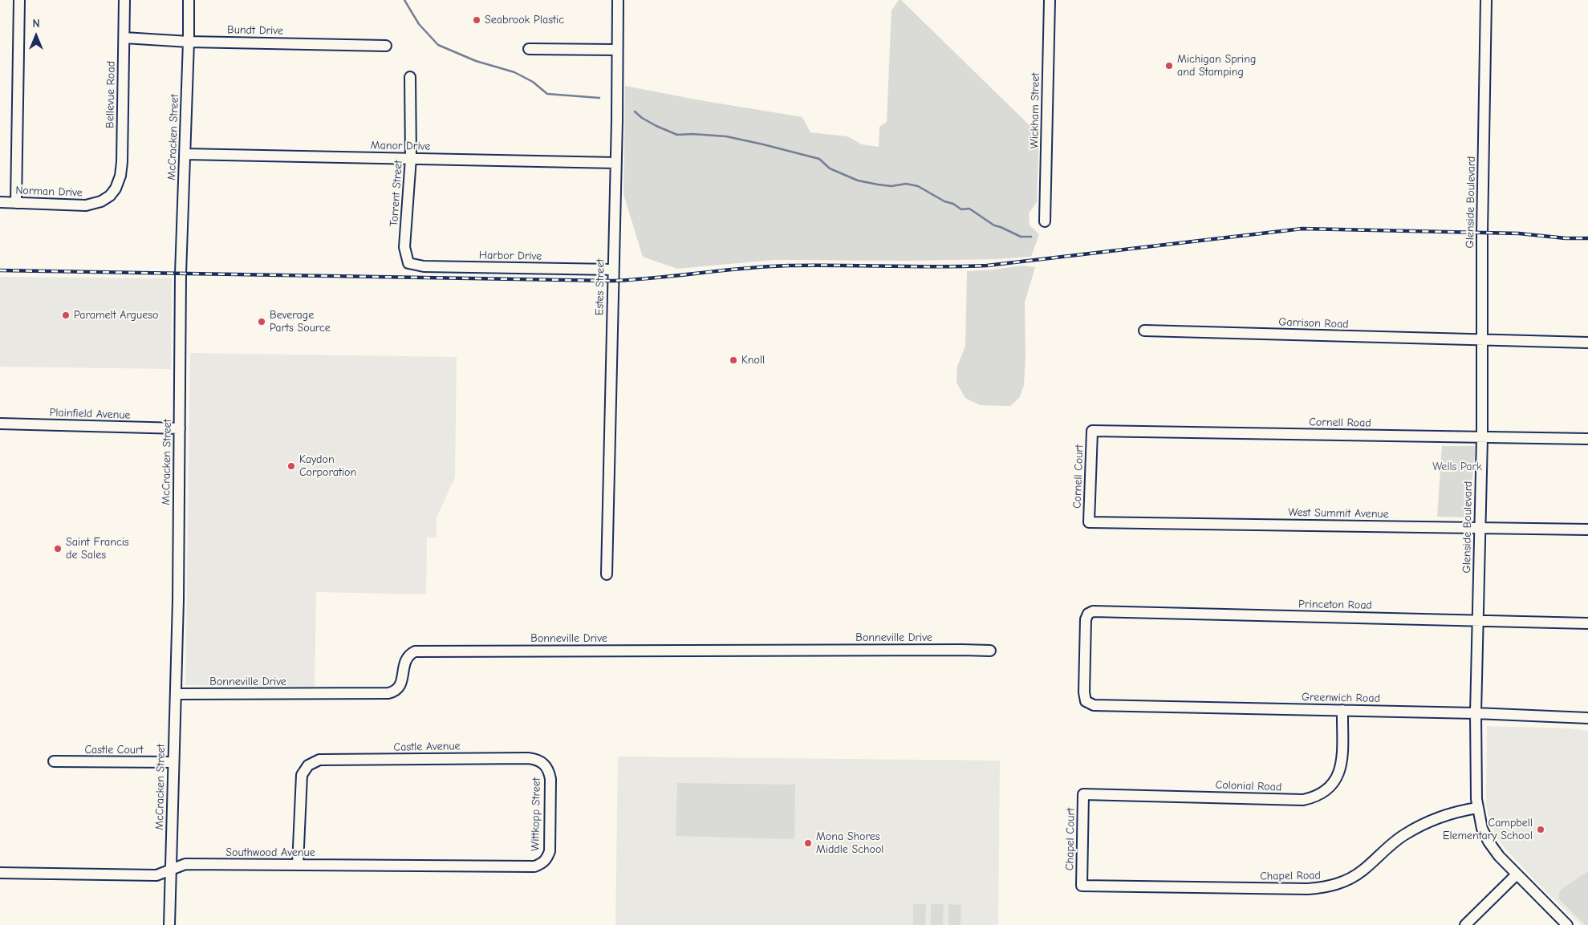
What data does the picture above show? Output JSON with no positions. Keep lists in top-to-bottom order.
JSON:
{
  "streets": {
    "street": [
      "Bundt Drive",
      "Bellevue Road",
      "Wickham Street",
      "McCracken Street",
      "Manor Drive",
      "Norman Drive",
      "Torrent Street",
      "Glenside Boulevard",
      "Harbor Drive",
      "Estes Street",
      "Garrison Road",
      "Plainfield Avenue",
      "Cornell Road",
      "Cornell Court",
      "West Summit Avenue",
      "Princeton Road",
      "Bonneville Drive",
      "Greenwich Road",
      "Castle Avenue",
      "Castle Court",
      "Colonial Road",
      "Wittkopp Street",
      "Chapel Court",
      "Southwood Avenue",
      "Chapel Road"
    ]
  },
  "crossings": [
    ["Bundt Drive", "Bellevue Road"],
    ["Bundt Drive", "McCracken Street"],
    ["Bellevue Road", "Norman Drive"],
    ["McCracken Street", "Manor Drive"],
    ["McCracken Street", "Plainfield Avenue"],
    ["McCracken Street", "Bonneville Drive"],
    ["McCracken Street", "Castle Court"],
    ["McCracken Street", "Southwood Avenue"],
    ["Manor Drive", "Torrent Street"],
    ["Manor Drive", "Estes Street"],
    ["Torrent Street", "Harbor Drive"],
    ["Glenside Boulevard", "Garrison Road"],
    ["Glenside Boulevard", "Cornell Road"],
    ["Glenside Boulevard", "West Summit Avenue"],
    ["Glenside Boulevard", "Princeton Road"],
    ["Glenside Boulevard", "Greenwich Road"],
    ["Glenside Boulevard", "Chapel Road"],
    ["Harbor Drive", "Estes Street"],
    ["Cornell Road", "Cornell Court"],
    ["Cornell Court", "West Summit Avenue"],
    ["Princeton Road", "Greenwich Road"],
    ["Greenwich Road", "Colonial Road"],
    ["Castle Avenue", "Wittkopp Street"],
    ["Castle Avenue", "Southwood Avenue"],
    ["Colonial Road", "Chapel Court"],
    ["Wittkopp Street", "Southwood Avenue"],
    ["Chapel Court", "Chapel Road"]
  ],
  "parks": ["Wells Park"],
  "places": [
    "Seabrook Plastic",
    "Michigan Spring and Stamping",
    "Paramelt Argueso",
    "Beverage Parts Source",
    "Knoll",
    "Kaydon Corporation",
    "Saint Francis de Sales",
    "Campbell Elementary School",
    "Mona Shores Middle School"
  ],
  "north": "top"
}
